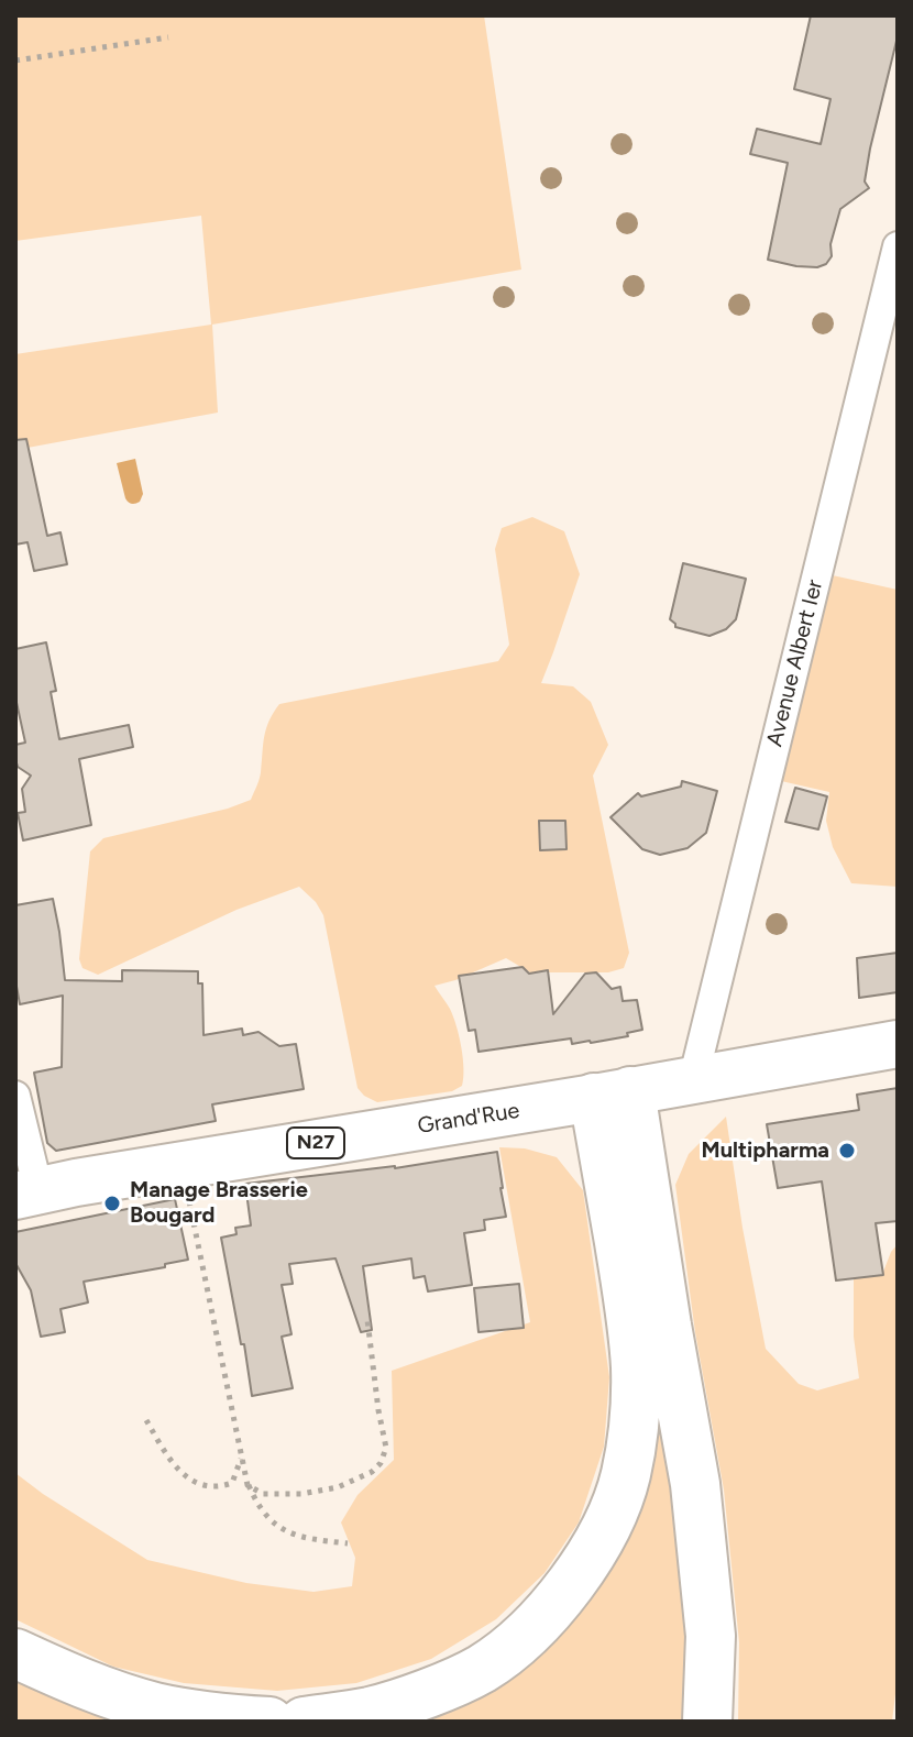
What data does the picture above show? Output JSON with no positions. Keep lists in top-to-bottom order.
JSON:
{
  "streets": {
    "main road": ["Grand'Rue", "N27"],
    "street": ["Avenue Albert Ier"]
  },
  "crossings": [
    ["Avenue Albert Ier", "Grand'Rue"]
  ],
  "places": ["Multipharma", "Manage Brasserie Bougard"]
}
